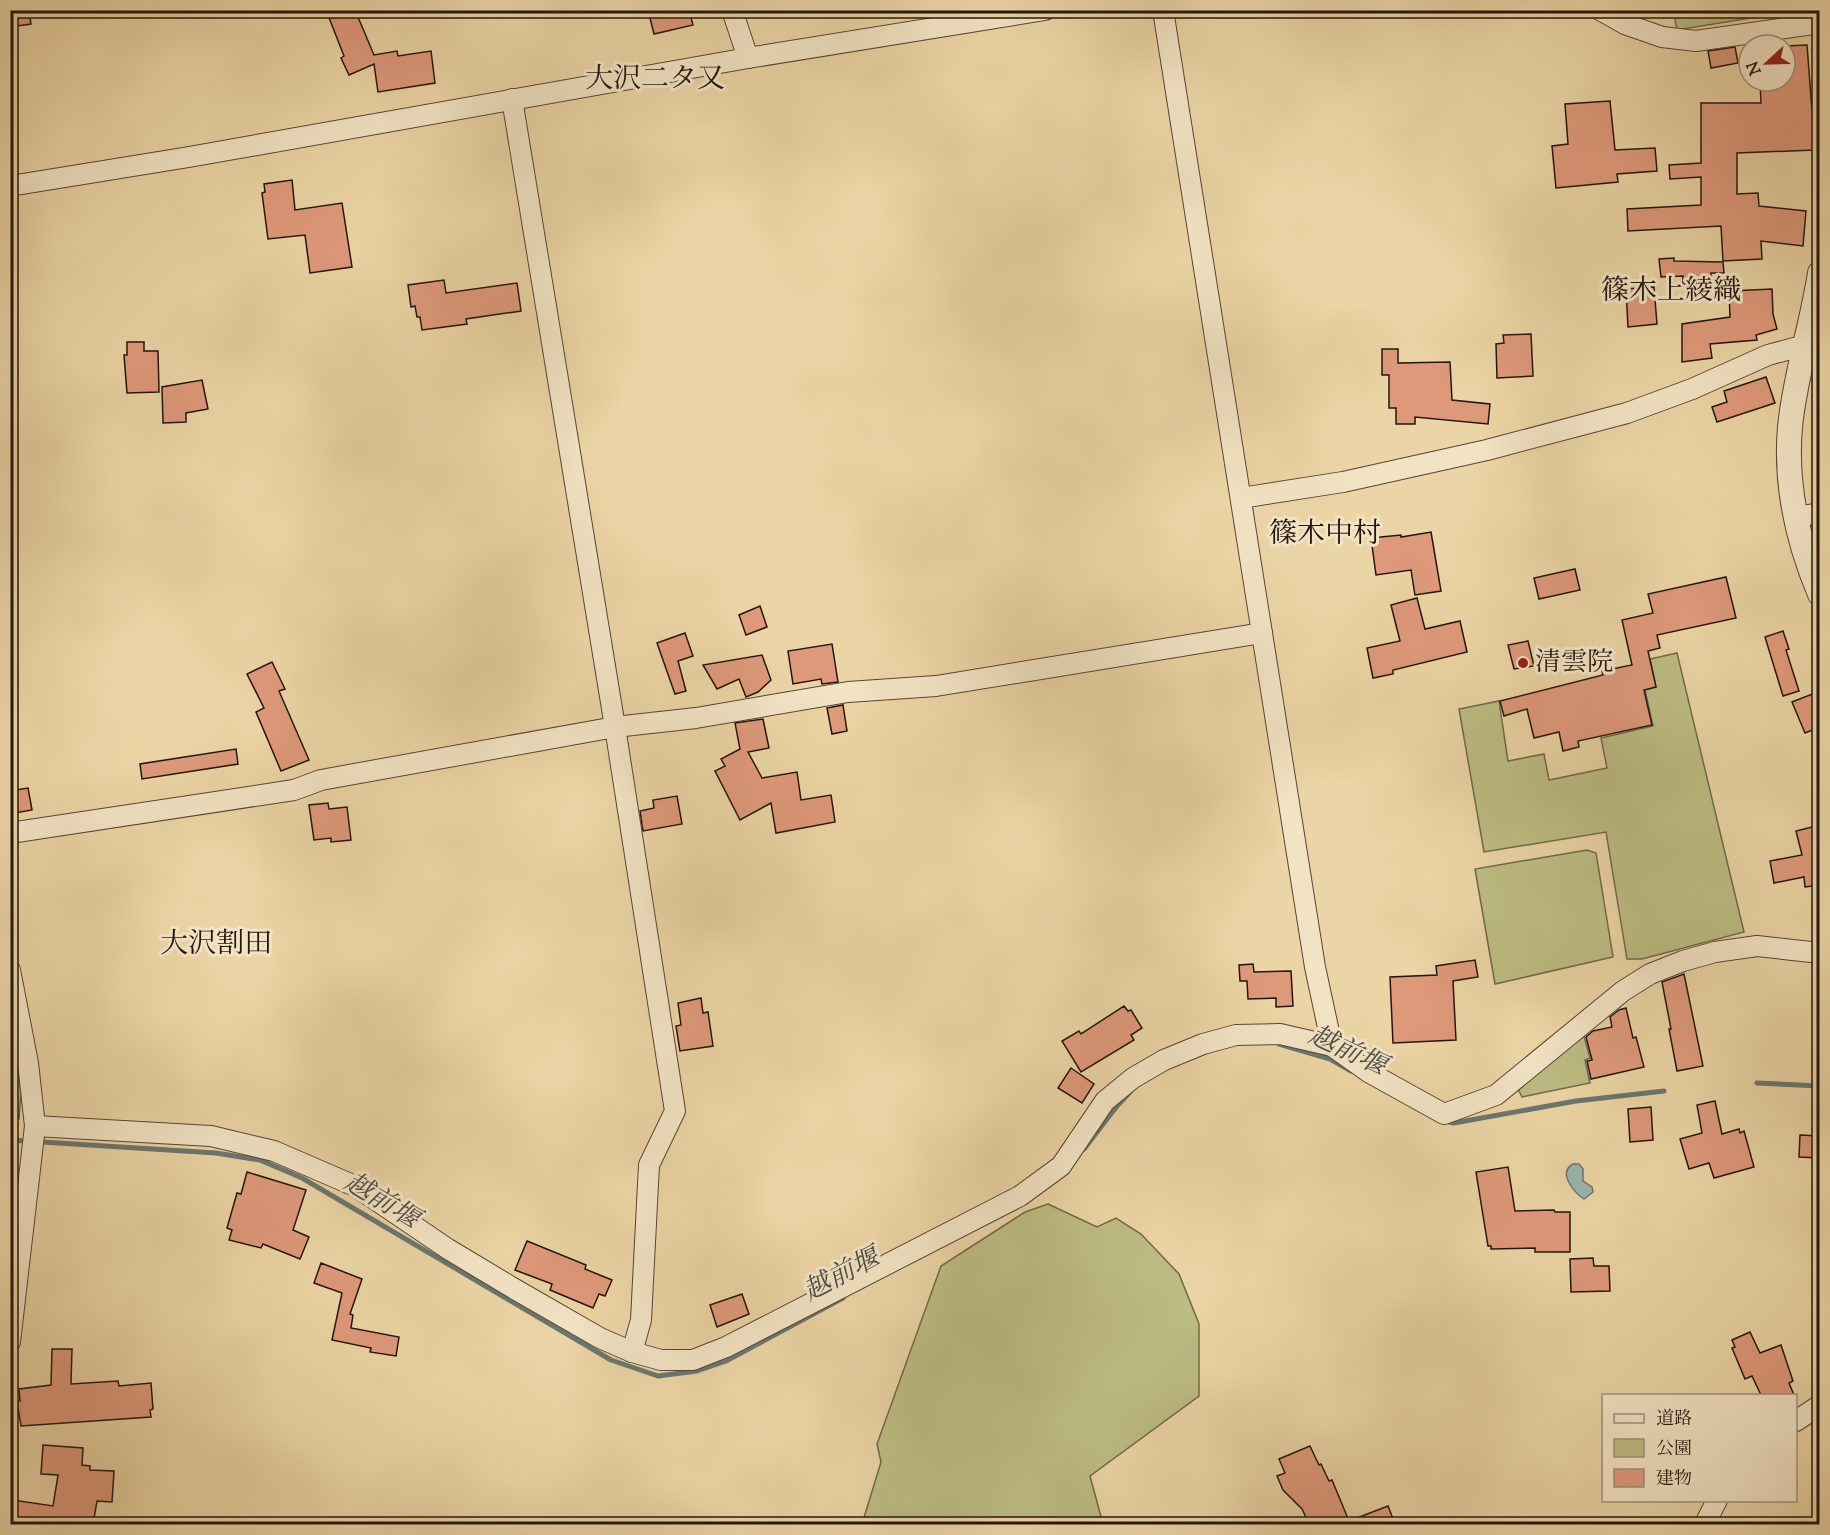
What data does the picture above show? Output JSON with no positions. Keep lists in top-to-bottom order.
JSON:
{
  "districts": [
    "大沢二タ又",
    "篠木上綾織",
    "篠木中村",
    "大沢割田"
  ],
  "water": ["越前堰"],
  "places": ["清雲院"],
  "legend": ["道路", "公園", "建物"],
  "north": "left"
}
